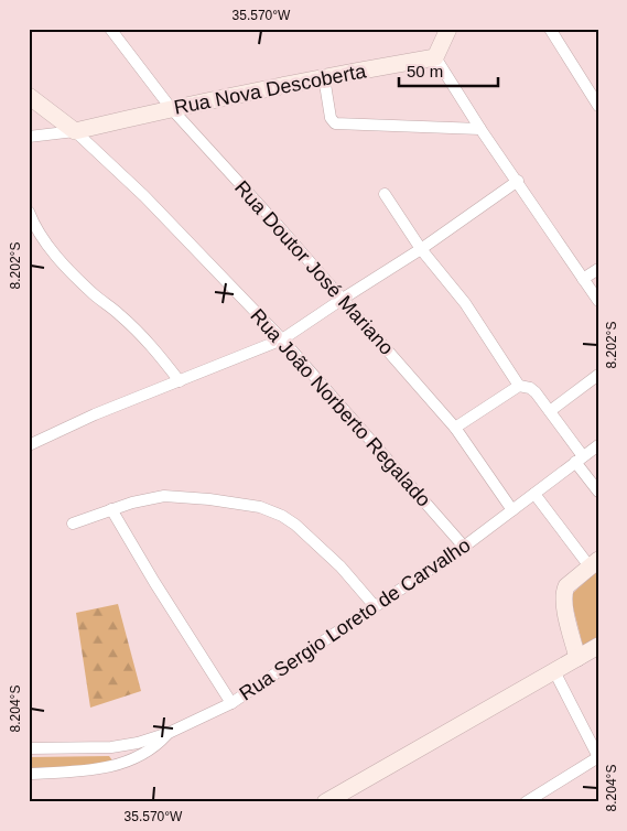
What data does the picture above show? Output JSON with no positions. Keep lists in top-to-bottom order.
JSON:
{
  "streets": {
    "main road": ["Rua Nova Descoberta"],
    "street": ["Rua Doutor José Mariano", "Rua João Norberto Regalado", "Rua Sergio Loreto de Carvalho"]
  },
  "crossings": [
    ["Rua Nova Descoberta", "Rua Doutor José Mariano"],
    ["Rua Nova Descoberta", "Rua João Norberto Regalado"],
    ["Rua Doutor José Mariano", "Rua Sergio Loreto de Carvalho"],
    ["Rua João Norberto Regalado", "Rua Sergio Loreto de Carvalho"]
  ],
  "scale_bar": "50 m",
  "coordinates": ["35.570°W", "8.202°S", "8.204°S"]
}
